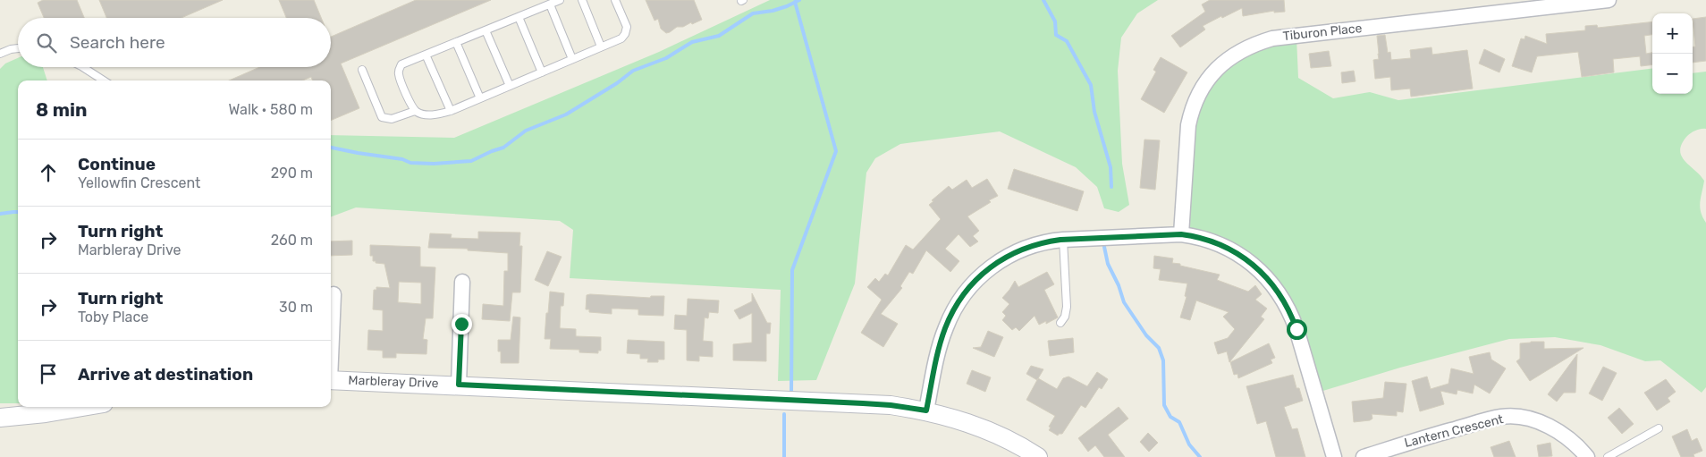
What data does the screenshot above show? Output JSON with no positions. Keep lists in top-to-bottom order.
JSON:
{
  "streets": {
    "street": ["Tiburon Place", "Marbleray Drive", "Lantern Crescent"]
  },
  "page": {
    "map_buttons": ["+", "−"],
    "search": "Search here",
    "heading": ["8 min", "Walk · 580 m"],
    "list": [
      ["Continue", "Yellowfin Crescent", "290 m"],
      ["Turn right", "Marbleray Drive", "260 m"],
      ["Turn right", "Toby Place", "30 m"],
      "Arrive at destination"
    ]
  }
}
